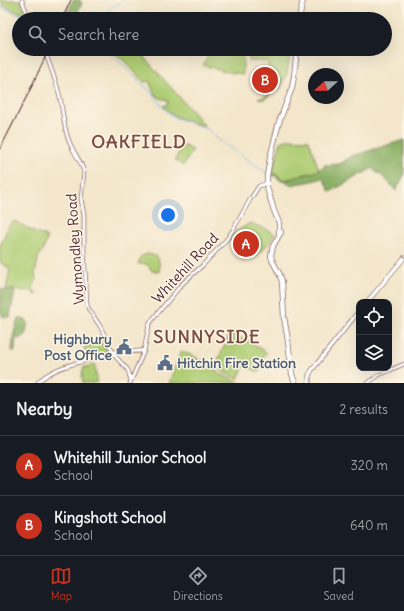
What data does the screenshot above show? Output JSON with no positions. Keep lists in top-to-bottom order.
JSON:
{
  "streets": {
    "street": ["Wymondley Road", "Whitehill Road"]
  },
  "districts": ["OAKFIELD", "SUNNYSIDE"],
  "places": {
    "public building": ["Highbury Post Office", "Hitchin Fire Station"]
  },
  "north": "left",
  "page": {
    "search": "Search here",
    "pins": ["B", "A"],
    "heading": ["Nearby", "2 results"],
    "list": [
      {
        "mark": "A",
        "name": "Whitehill Junior School",
        "note": "School",
        "value": "320 m"
      },
      {
        "mark": "B",
        "name": "Kingshott School",
        "note": "School",
        "value": "640 m"
      }
    ],
    "nav": ["Map", "Directions", "Saved"]
  }
}
